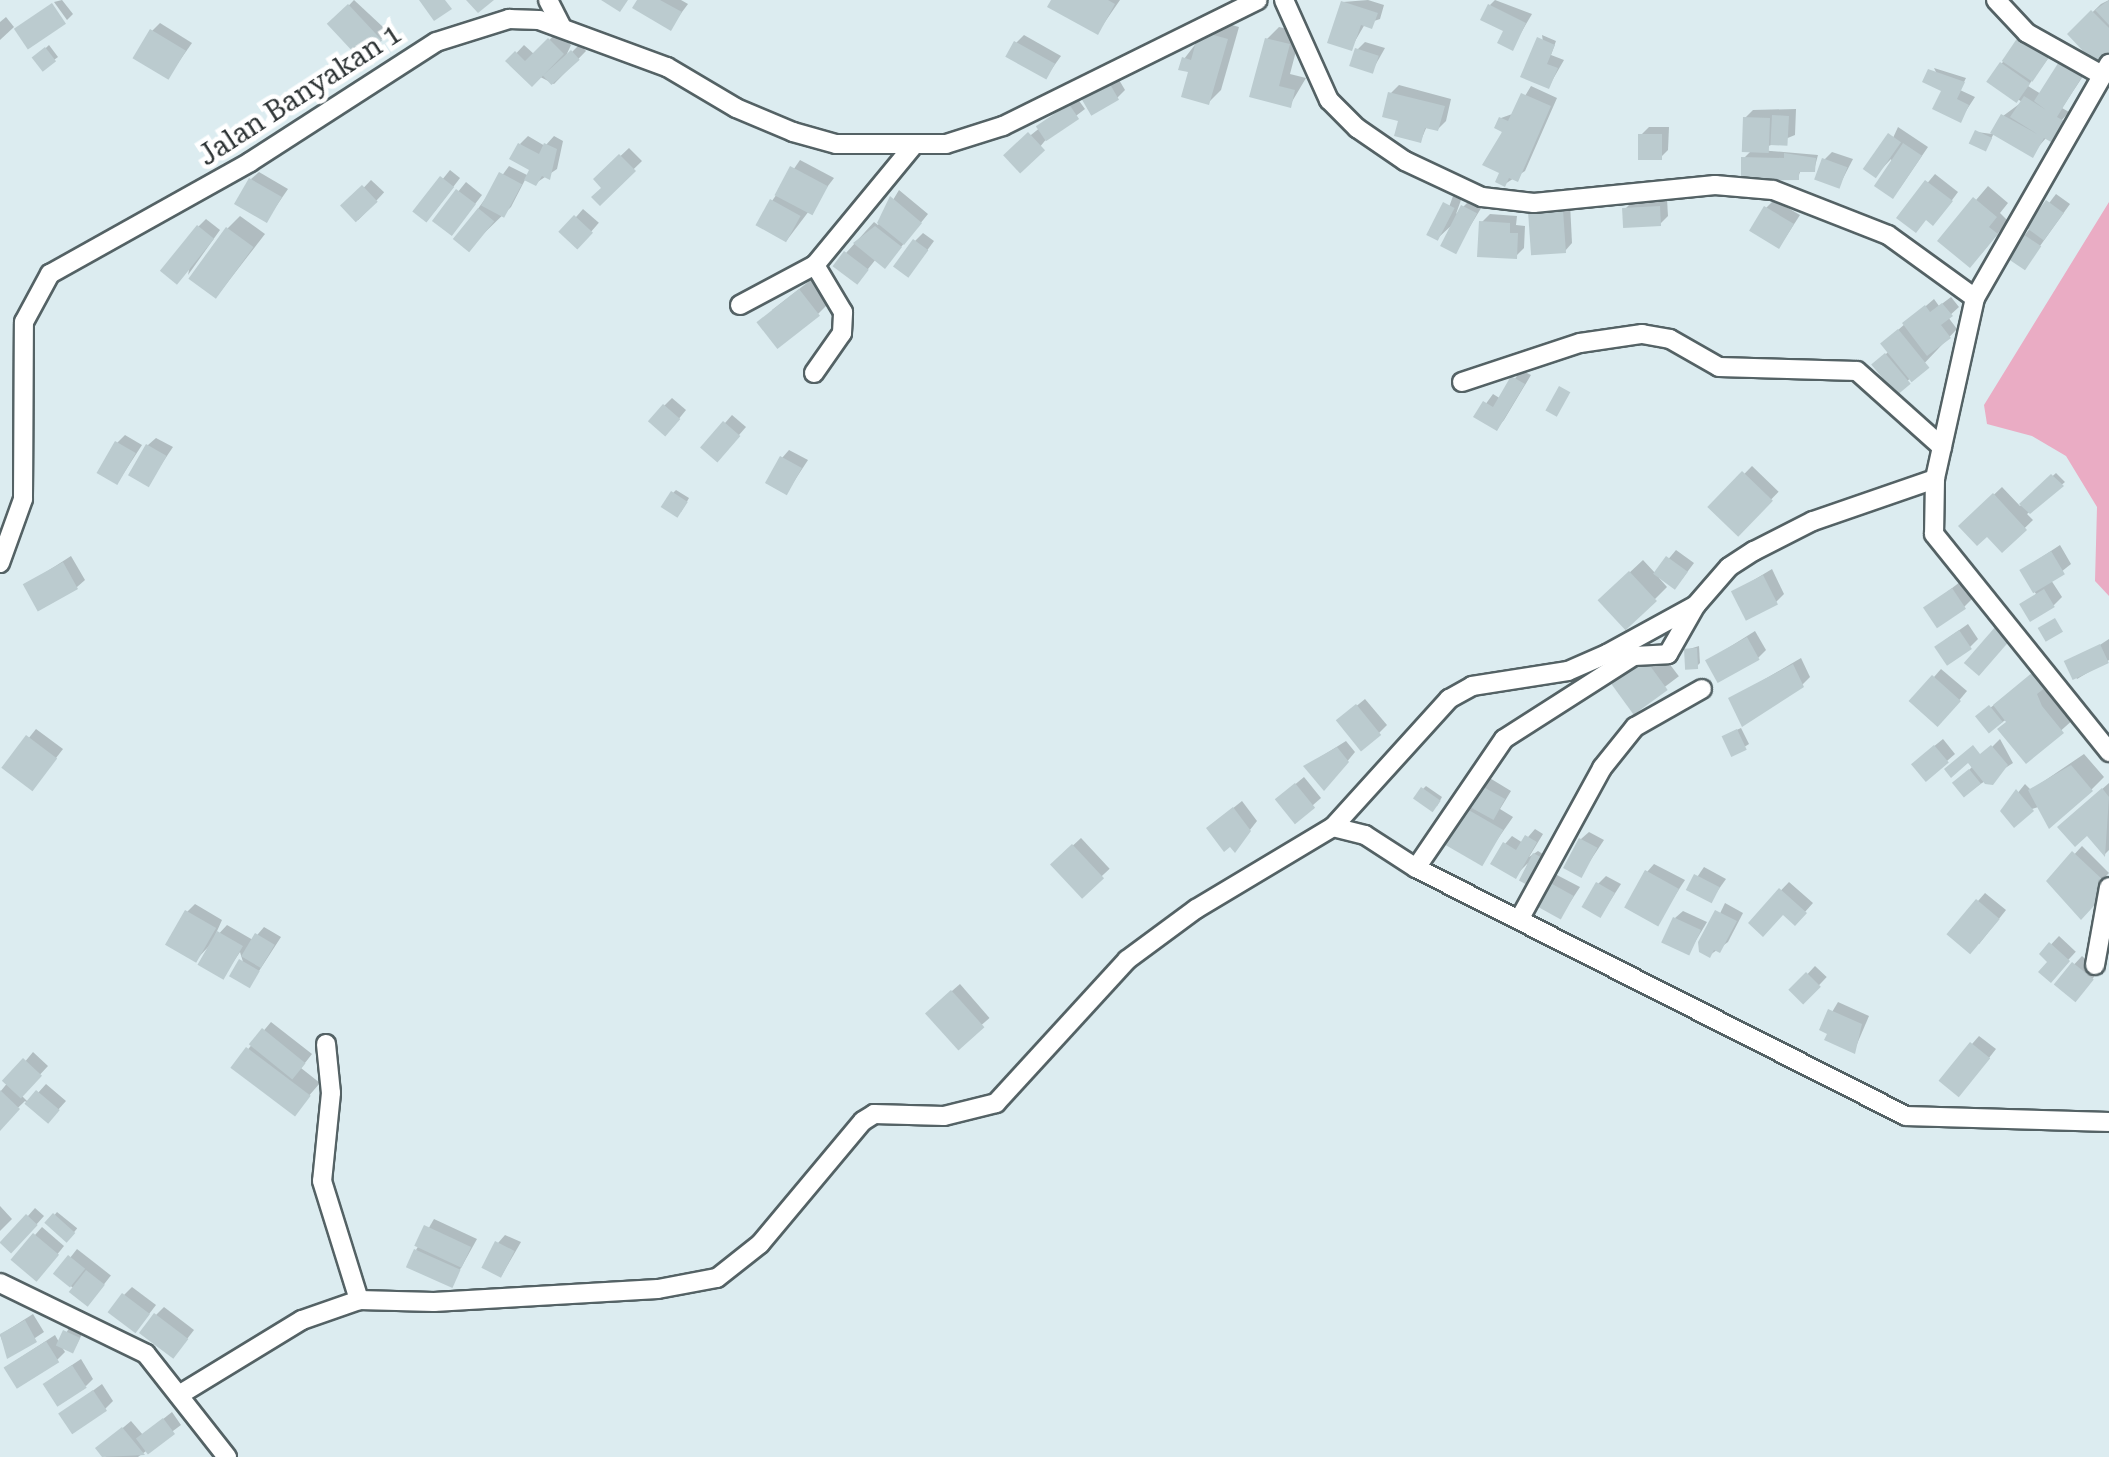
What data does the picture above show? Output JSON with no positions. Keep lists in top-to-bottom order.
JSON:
{
  "streets": {
    "street": ["Jalan Banyakan 1"]
  }
}
